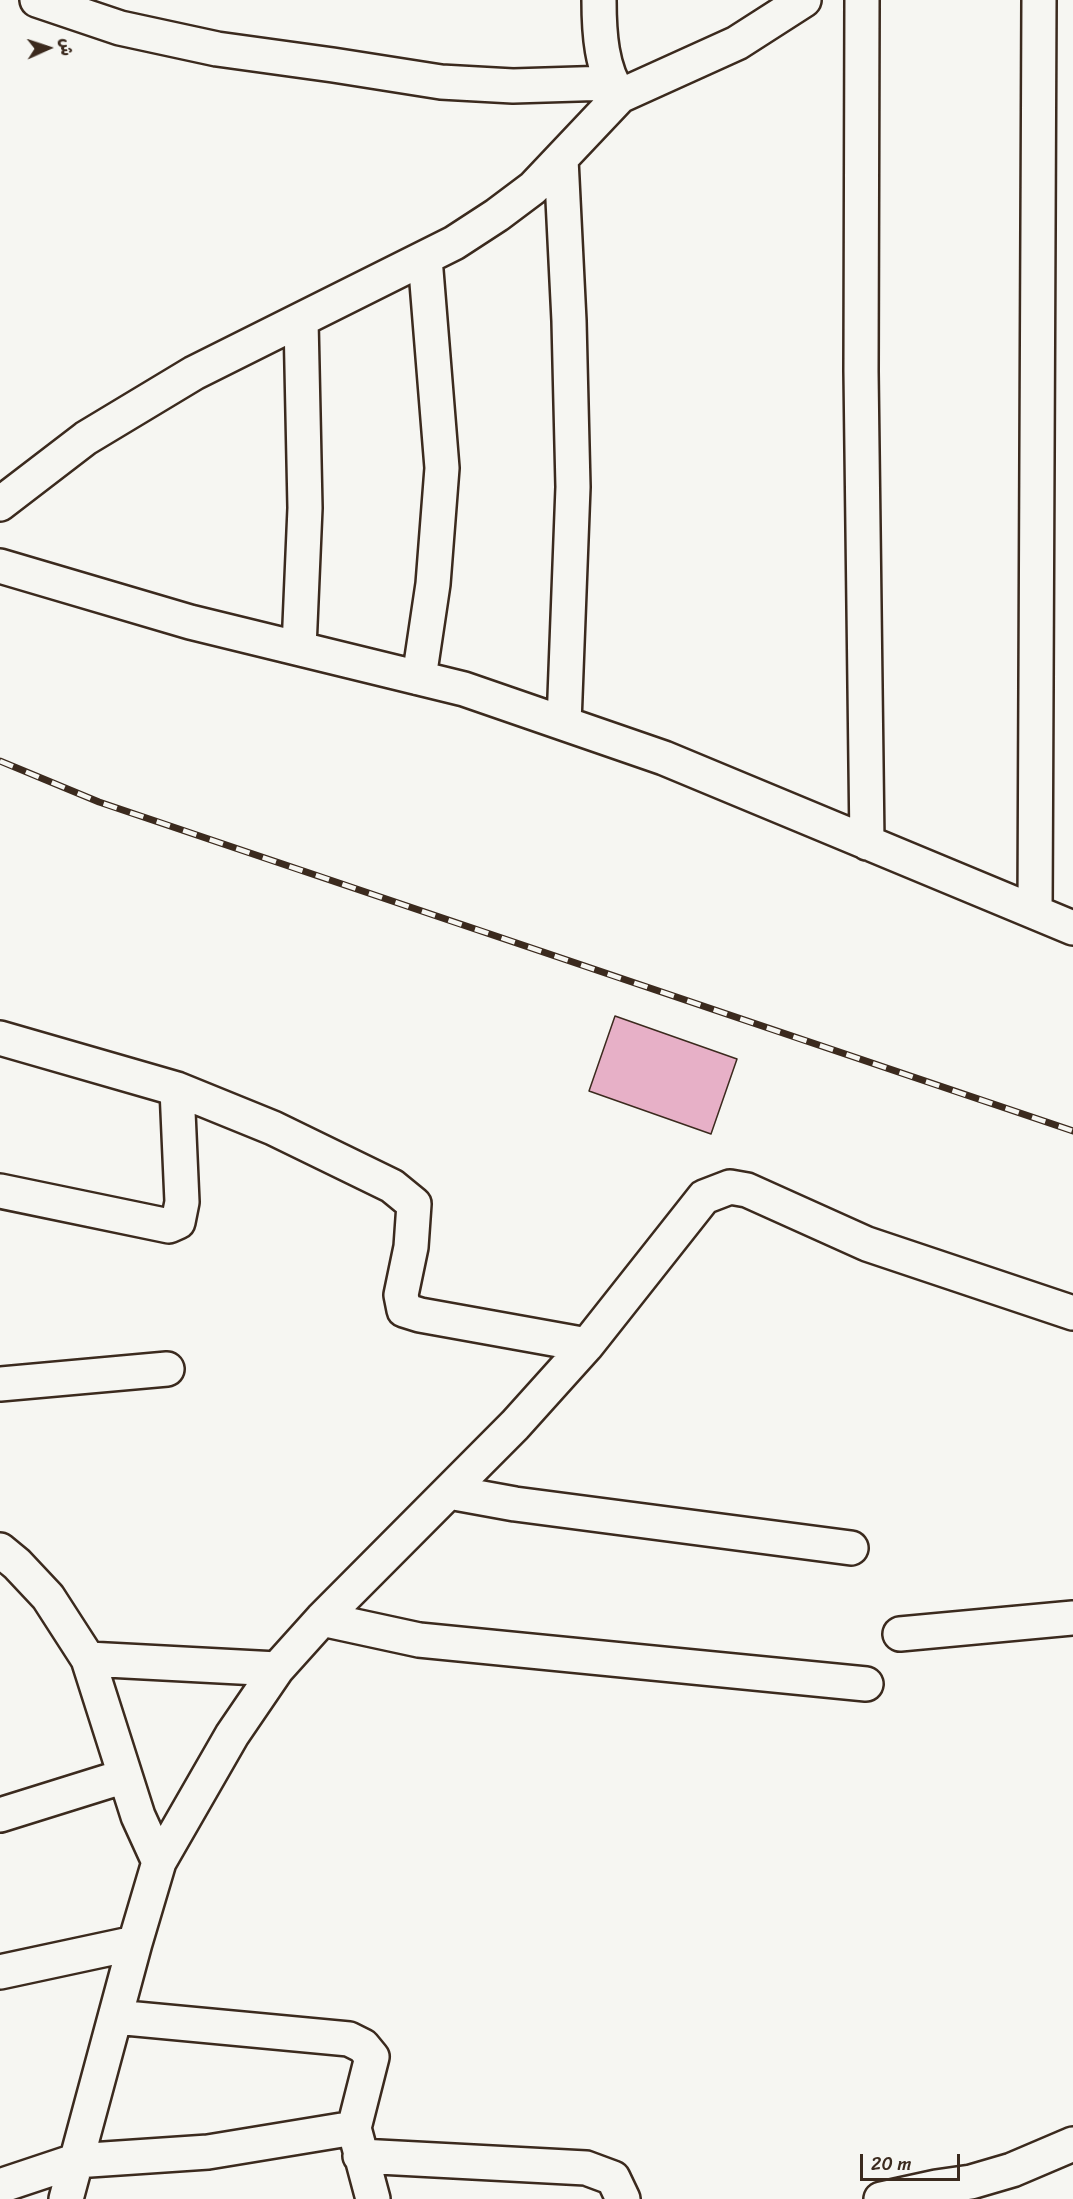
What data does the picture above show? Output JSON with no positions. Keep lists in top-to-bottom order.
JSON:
{
  "scale_bar": "20 m",
  "north": "right"
}
